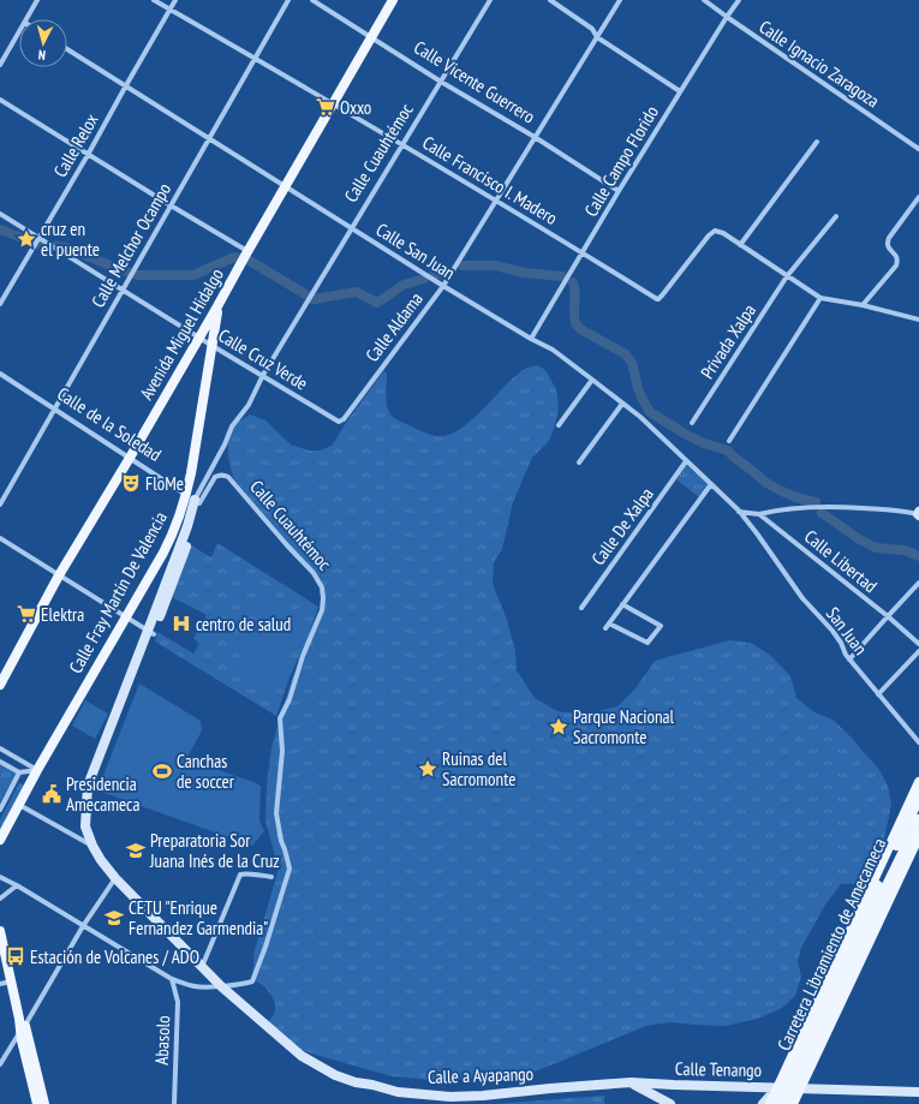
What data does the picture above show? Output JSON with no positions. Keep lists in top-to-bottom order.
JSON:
{
  "streets": {
    "main road": [
      "Calle Cuauhtémoc",
      "Avenida Miguel Hidalgo",
      "Calle Fray Martín De Valencia",
      "Carretera Libramiento de Amecameca",
      "Calle Tenango",
      "Calle a Ayapango"
    ],
    "street": [
      "Calle Ignacio Zaragoza",
      "Calle Vicente Guerrero",
      "Calle Relox",
      "Calle Campo Florido",
      "Calle Francisco I. Madero",
      "Calle Melchor Ocampo",
      "Calle San Juan",
      "Calle Aldama",
      "Privada Xalpa",
      "Calle Cruz Verde",
      "Calle de la Soledad",
      "Calle De Xalpa",
      "Calle Libertad",
      "San Juan",
      "Abasolo"
    ]
  },
  "crossings": [
    ["Calle Ignacio Zaragoza", "Calle Campo Florido"],
    ["Calle Vicente Guerrero", "Calle Cuauhtémoc"],
    ["Calle Vicente Guerrero", "Calle Campo Florido"],
    ["Calle Vicente Guerrero", "Calle Aldama"],
    ["Calle Vicente Guerrero", "Avenida Miguel Hidalgo"],
    ["Calle Relox", "Calle Francisco I. Madero"],
    ["Calle Relox", "Calle San Juan"],
    ["Calle Relox", "Calle Cruz Verde"],
    ["Calle Cuauhtémoc", "Calle Francisco I. Madero"],
    ["Calle Cuauhtémoc", "Calle San Juan"],
    ["Calle Cuauhtémoc", "Calle Cruz Verde"],
    ["Calle Cuauhtémoc", "Calle de la Soledad"],
    ["Calle Cuauhtémoc", "Calle Fray Martín De Valencia"],
    ["Calle Cuauhtémoc", "Calle a Ayapango"],
    ["Calle Campo Florido", "Calle Francisco I. Madero"],
    ["Calle Campo Florido", "Calle San Juan"],
    ["Calle Francisco I. Madero", "Calle Melchor Ocampo"],
    ["Calle Francisco I. Madero", "Calle Aldama"],
    ["Calle Francisco I. Madero", "Avenida Miguel Hidalgo"],
    ["Calle Melchor Ocampo", "Calle San Juan"],
    ["Calle Melchor Ocampo", "Calle Cruz Verde"],
    ["Calle Melchor Ocampo", "Calle de la Soledad"],
    ["Calle San Juan", "Calle Aldama"],
    ["Calle San Juan", "Avenida Miguel Hidalgo"],
    ["Calle San Juan", "Calle De Xalpa"],
    ["Calle San Juan", "San Juan"],
    ["Calle Aldama", "Calle Cruz Verde"],
    ["Avenida Miguel Hidalgo", "Calle Cruz Verde"],
    ["Avenida Miguel Hidalgo", "Calle de la Soledad"],
    ["Avenida Miguel Hidalgo", "Calle Fray Martín De Valencia"],
    ["Calle Cruz Verde", "Calle Fray Martín De Valencia"],
    ["Calle de la Soledad", "Calle Fray Martín De Valencia"],
    ["Calle Tenango", "Calle a Ayapango"]
  ],
  "places": {
    "supermarket": ["Oxxo", "Elektra"],
    "place": ["cruz en el puente", "Parque Nacional Sacromonte", "Ruinas del Sacromonte"],
    "theatre": ["FloMe"],
    "hospital": ["centro de salud"],
    "sports": ["Canchas de soccer"],
    "public building": ["Presidencia Amecameca"],
    "school or university": ["Preparatoria Sor Juana Inés de la Cruz", "CETU \"Enrique Fernandez Garmendia\""],
    "bus stop": ["Estación de Volcanes / ADO"]
  },
  "north": "bottom"
}
